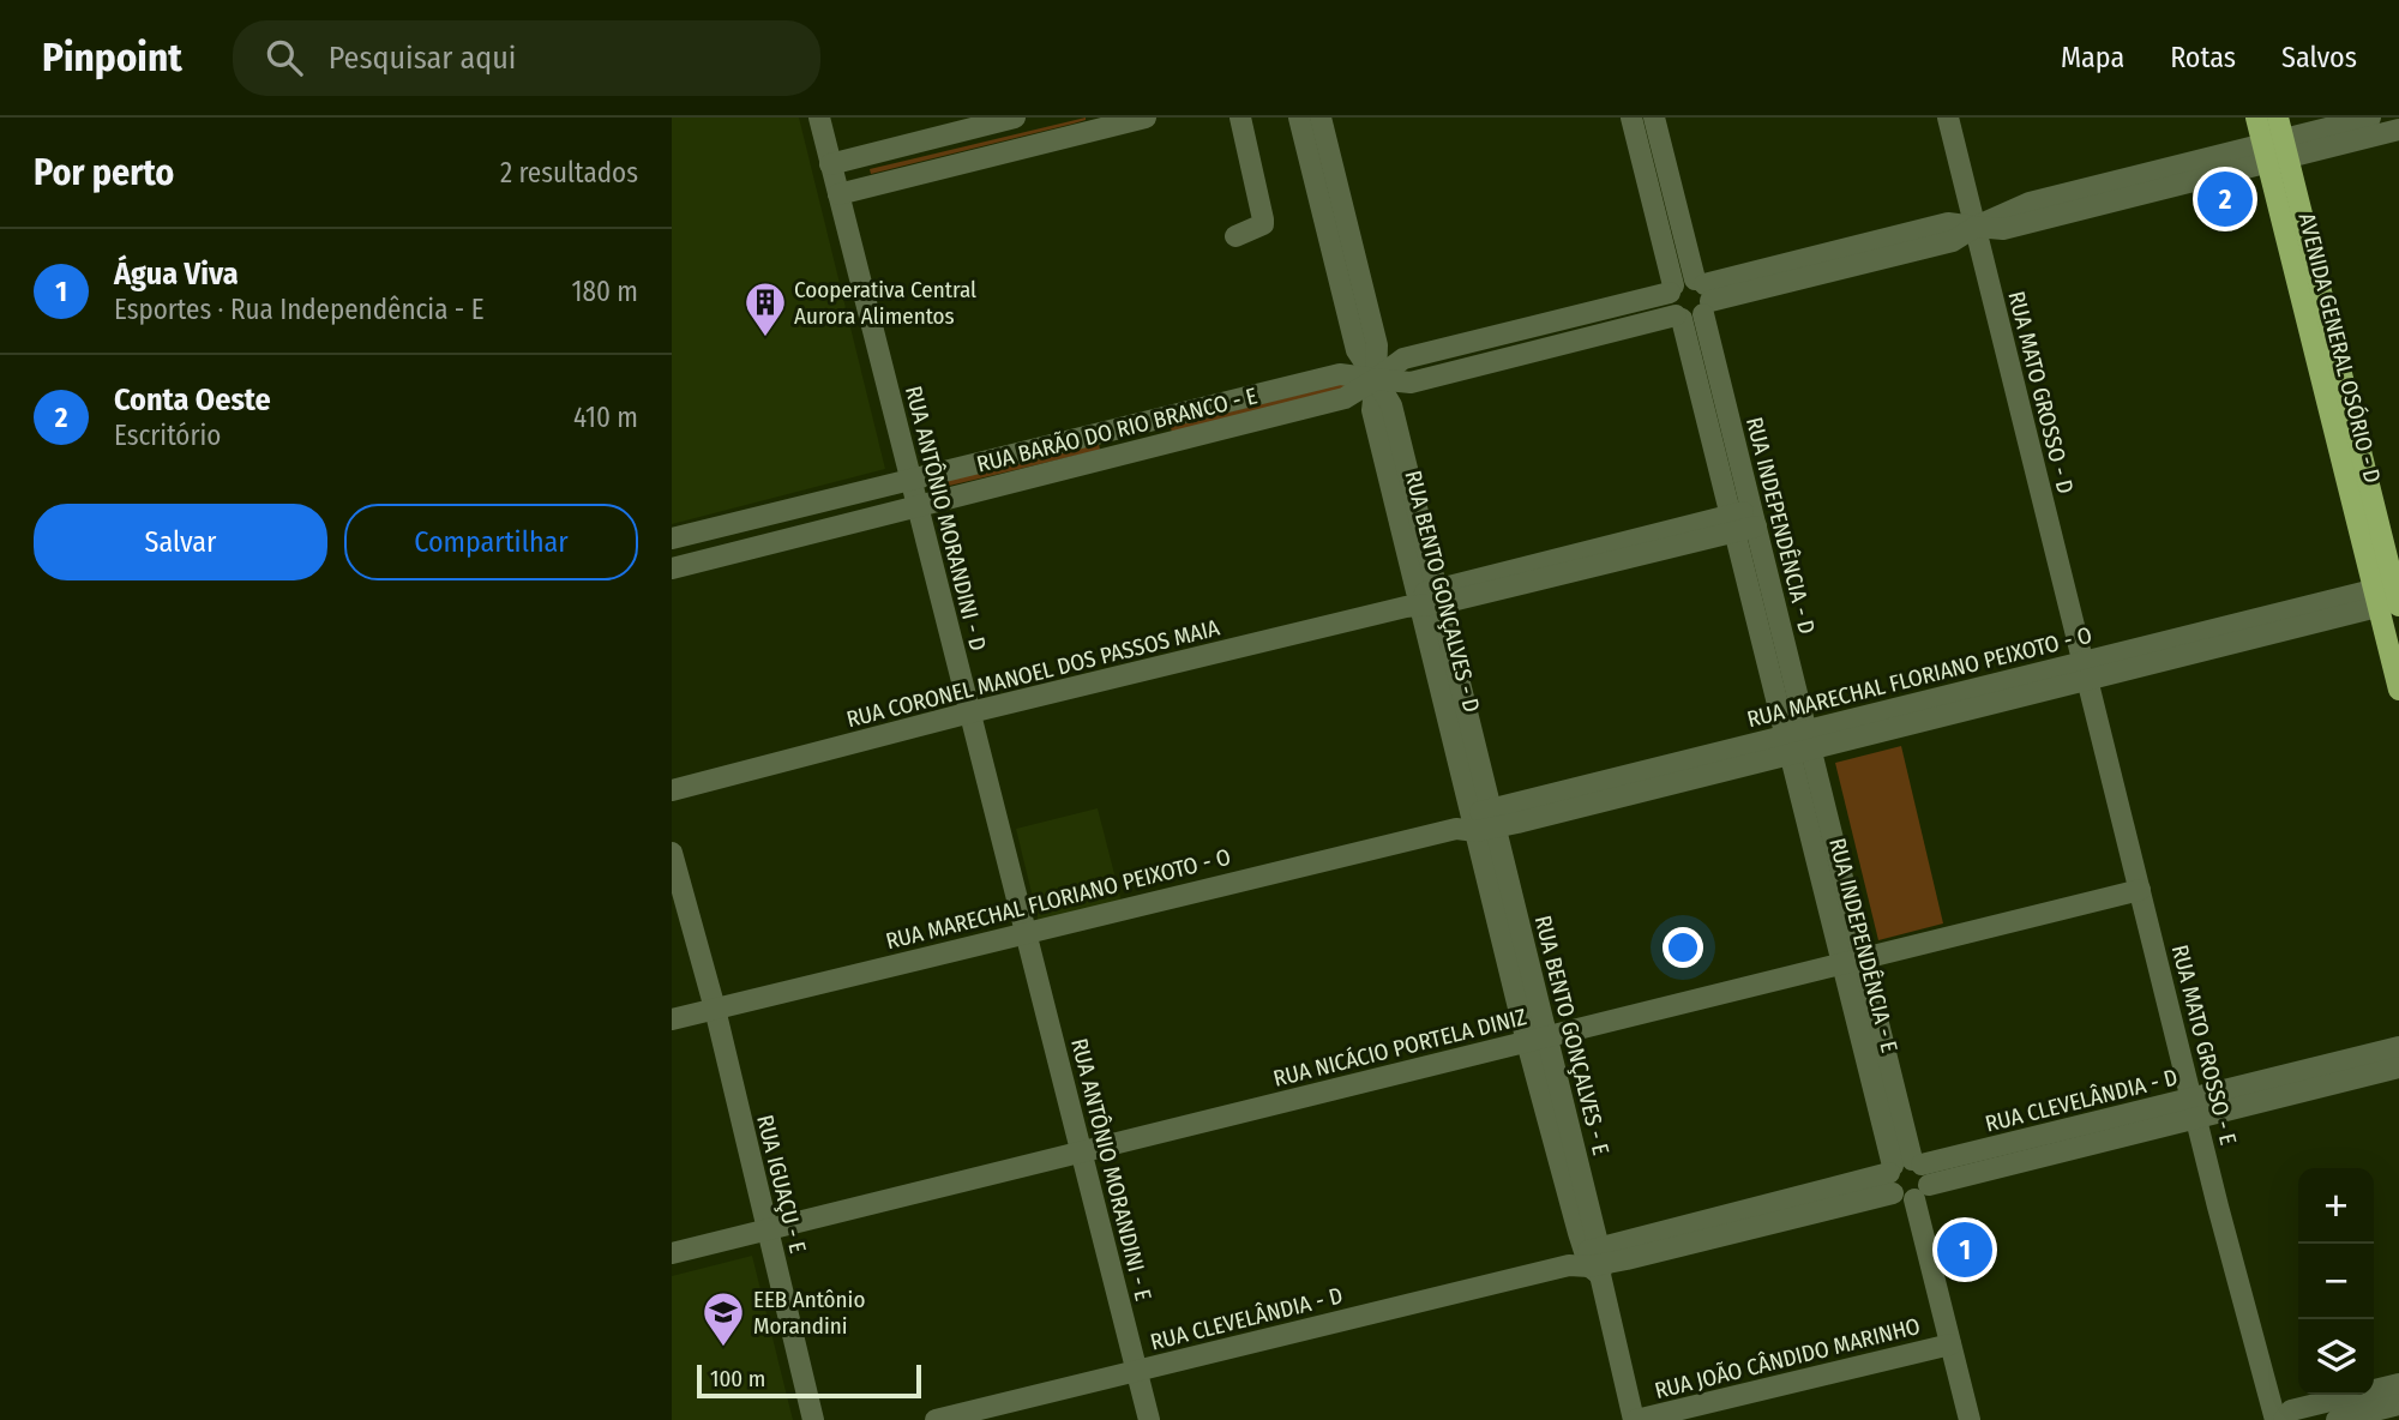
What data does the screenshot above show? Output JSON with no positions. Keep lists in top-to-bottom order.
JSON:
{
  "streets": {
    "main road": ["AVENIDA GENERAL OSÓRIO - D"],
    "street": [
      "RUA MATO GROSSO - D",
      "RUA BARÃO DO RIO BRANCO - E",
      "RUA ANTÔNIO MORANDINI - D",
      "RUA INDEPENDÊNCIA - D",
      "RUA BENTO GONÇALVES - D",
      "RUA CORONEL MANOEL DOS PASSOS MAIA",
      "RUA MARECHAL FLORIANO PEIXOTO - O",
      "RUA INDEPENDÊNCIA - E",
      "RUA BENTO GONÇALVES - E",
      "RUA MATO GROSSO - E",
      "RUA NICÁCIO PORTELA DINIZ",
      "RUA CLEVELÂNDIA - D",
      "RUA ANTÔNIO MORANDINI - E",
      "RUA IGUAÇU - E",
      "RUA JOÃO CÂNDIDO MARINHO"
    ]
  },
  "crossings": [
    ["AVENIDA GENERAL OSÓRIO - D", "RUA MARECHAL FLORIANO PEIXOTO - O"],
    ["RUA MATO GROSSO - D", "RUA MARECHAL FLORIANO PEIXOTO - O"],
    ["RUA MATO GROSSO - D", "RUA MATO GROSSO - E"],
    ["RUA BARÃO DO RIO BRANCO - E", "RUA ANTÔNIO MORANDINI - D"],
    ["RUA BARÃO DO RIO BRANCO - E", "RUA INDEPENDÊNCIA - D"],
    ["RUA BARÃO DO RIO BRANCO - E", "RUA BENTO GONÇALVES - D"],
    ["RUA ANTÔNIO MORANDINI - D", "RUA CORONEL MANOEL DOS PASSOS MAIA"],
    ["RUA ANTÔNIO MORANDINI - D", "RUA MARECHAL FLORIANO PEIXOTO - O"],
    ["RUA ANTÔNIO MORANDINI - D", "RUA ANTÔNIO MORANDINI - E"],
    ["RUA INDEPENDÊNCIA - D", "RUA CORONEL MANOEL DOS PASSOS MAIA"],
    ["RUA INDEPENDÊNCIA - D", "RUA MARECHAL FLORIANO PEIXOTO - O"],
    ["RUA INDEPENDÊNCIA - D", "RUA INDEPENDÊNCIA - E"],
    ["RUA BENTO GONÇALVES - D", "RUA CORONEL MANOEL DOS PASSOS MAIA"],
    ["RUA BENTO GONÇALVES - D", "RUA MARECHAL FLORIANO PEIXOTO - O"],
    ["RUA BENTO GONÇALVES - D", "RUA BENTO GONÇALVES - E"],
    ["RUA MARECHAL FLORIANO PEIXOTO - O", "RUA INDEPENDÊNCIA - E"],
    ["RUA MARECHAL FLORIANO PEIXOTO - O", "RUA BENTO GONÇALVES - E"],
    ["RUA MARECHAL FLORIANO PEIXOTO - O", "RUA MATO GROSSO - E"],
    ["RUA MARECHAL FLORIANO PEIXOTO - O", "RUA ANTÔNIO MORANDINI - E"],
    ["RUA MARECHAL FLORIANO PEIXOTO - O", "RUA IGUAÇU - E"],
    ["RUA INDEPENDÊNCIA - E", "RUA NICÁCIO PORTELA DINIZ"],
    ["RUA INDEPENDÊNCIA - E", "RUA CLEVELÂNDIA - D"],
    ["RUA INDEPENDÊNCIA - E", "RUA JOÃO CÂNDIDO MARINHO"],
    ["RUA BENTO GONÇALVES - E", "RUA NICÁCIO PORTELA DINIZ"],
    ["RUA BENTO GONÇALVES - E", "RUA CLEVELÂNDIA - D"],
    ["RUA BENTO GONÇALVES - E", "RUA JOÃO CÂNDIDO MARINHO"],
    ["RUA MATO GROSSO - E", "RUA NICÁCIO PORTELA DINIZ"],
    ["RUA MATO GROSSO - E", "RUA CLEVELÂNDIA - D"],
    ["RUA NICÁCIO PORTELA DINIZ", "RUA ANTÔNIO MORANDINI - E"],
    ["RUA NICÁCIO PORTELA DINIZ", "RUA IGUAÇU - E"],
    ["RUA CLEVELÂNDIA - D", "RUA ANTÔNIO MORANDINI - E"]
  ],
  "places": {
    "building": ["Cooperativa Central Aurora Alimentos"],
    "school or university": ["EEB Antônio Morandini"]
  },
  "scale_bar": "100 m",
  "page": {
    "header": "Pinpoint",
    "search": "Pesquisar aqui",
    "nav": ["Mapa", "Rotas", "Salvos"],
    "heading": ["Por perto", "2 resultados"],
    "pins": ["2", "1"],
    "list": [
      {
        "mark": "1",
        "name": "Água Viva",
        "note": "Esportes · Rua Independência - E",
        "value": "180 m"
      },
      {
        "mark": "2",
        "name": "Conta Oeste",
        "note": "Escritório",
        "value": "410 m"
      }
    ],
    "buttons": ["Salvar", "Compartilhar"],
    "map_buttons": ["+", "−"],
    "scale": "100 m"
  }
}
